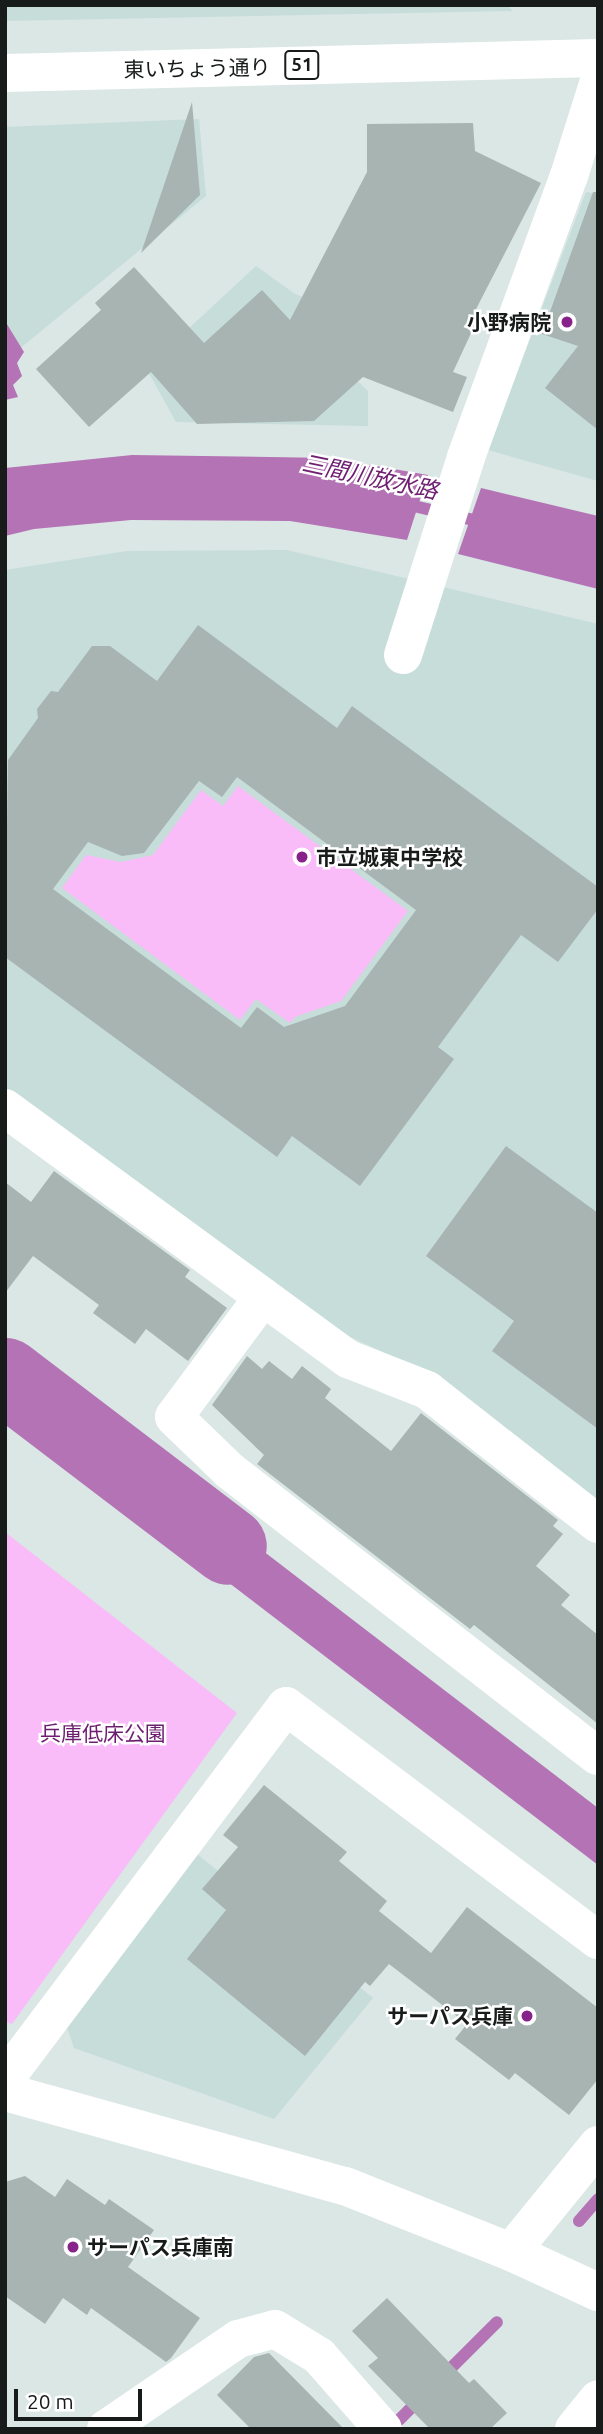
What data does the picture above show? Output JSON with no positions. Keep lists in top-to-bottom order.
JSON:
{
  "streets": {
    "street": ["51", "東いちょう通り"]
  },
  "water": ["三間川放水路"],
  "parks": ["兵庫低床公園"],
  "places": [
    "小野病院",
    "市立城東中学校",
    "サーパス兵庫",
    "サーパス兵庫南"
  ],
  "scale_bar": "20 m"
}
